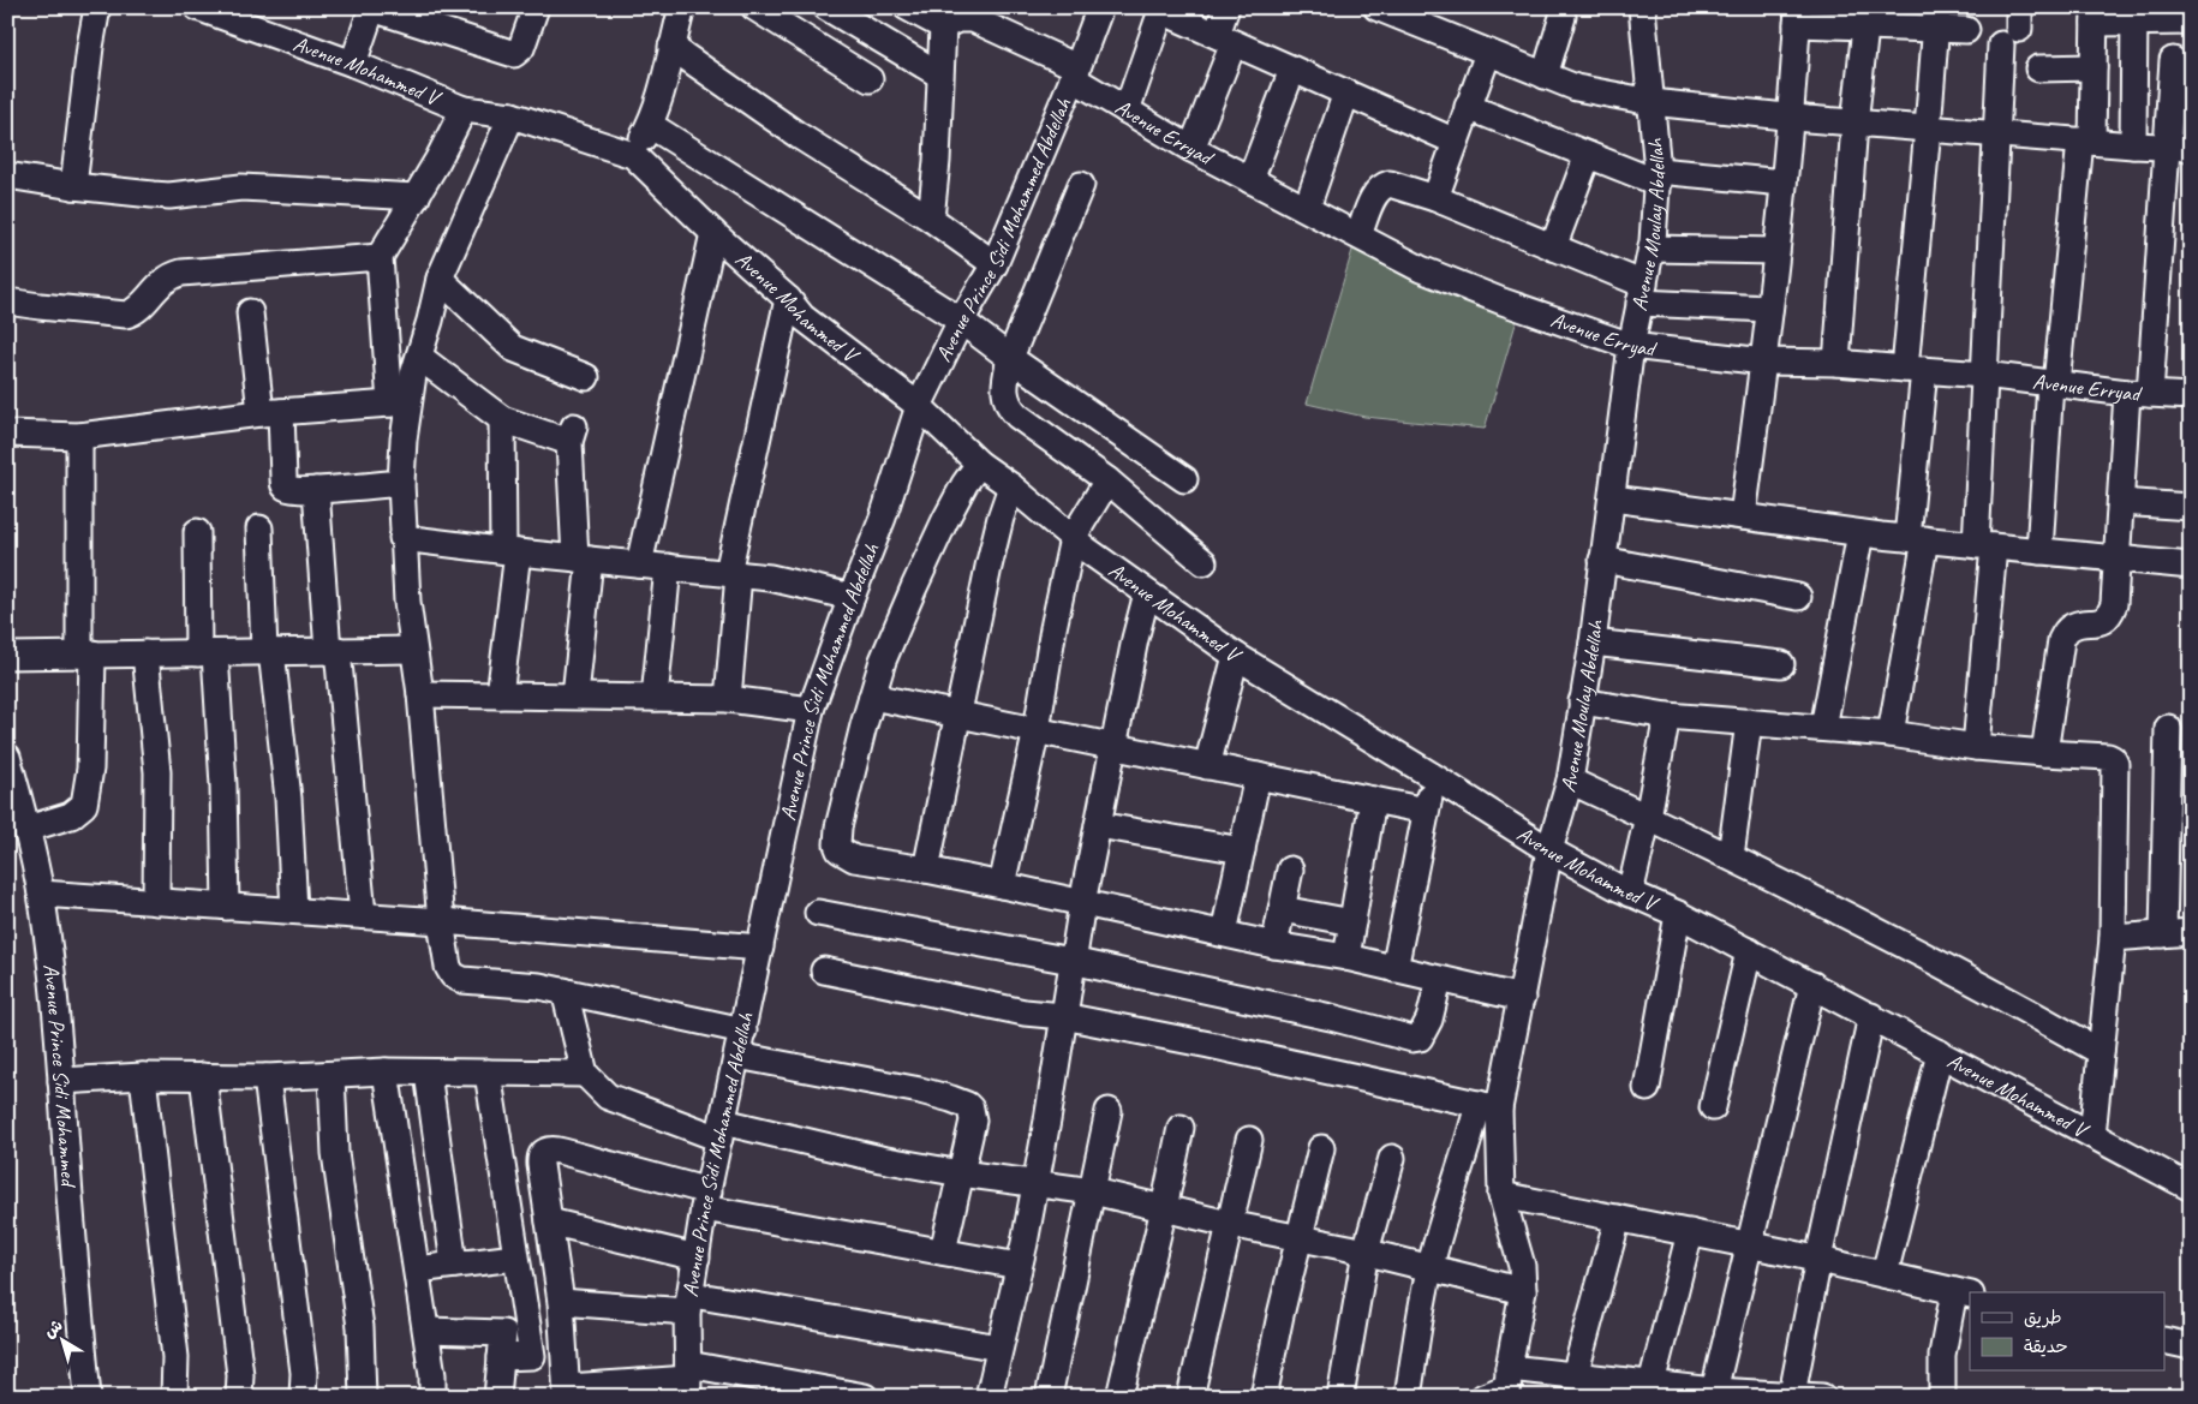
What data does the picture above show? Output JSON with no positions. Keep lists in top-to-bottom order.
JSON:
{
  "streets": {
    "street": [
      "Avenue Mohammed V",
      "Avenue Erryad",
      "Avenue Moulay Abdellah",
      "Avenue Prince Sidi Mohammed Abdellah",
      "Avenue Prince Sidi Mohammed"
    ]
  },
  "crossings": [
    ["Avenue Mohammed V", "Avenue Moulay Abdellah"],
    ["Avenue Mohammed V", "Avenue Prince Sidi Mohammed Abdellah"],
    ["Avenue Erryad", "Avenue Moulay Abdellah"],
    ["Avenue Erryad", "Avenue Prince Sidi Mohammed Abdellah"]
  ],
  "legend": ["طريق", "حديقة"],
  "north": "top left"
}
